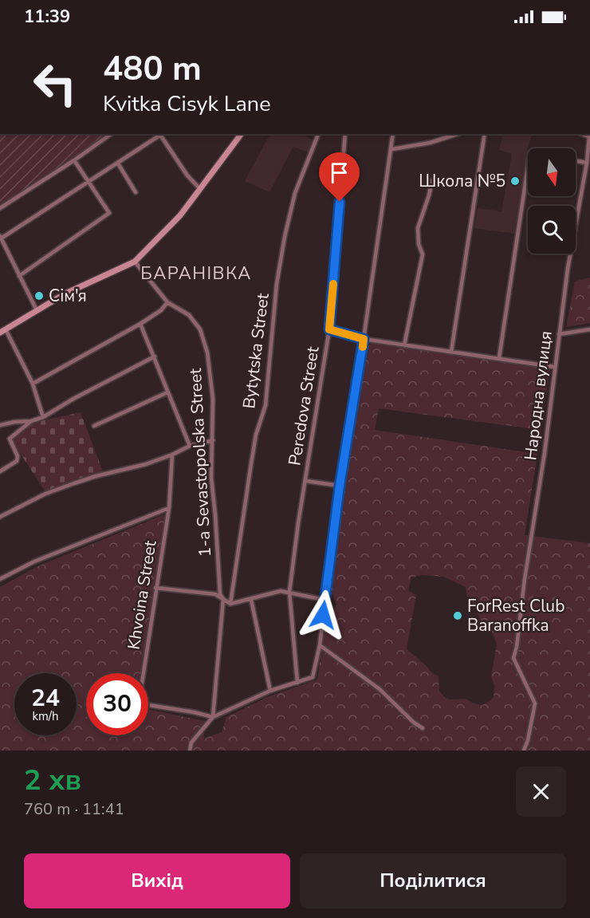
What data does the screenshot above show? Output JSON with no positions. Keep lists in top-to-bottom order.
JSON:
{
  "streets": {
    "street": [
      "Bytytska Street",
      "Народна вулиця",
      "Peredova Street",
      "1-a Sevastopolska Street",
      "Khvoina Street"
    ]
  },
  "crossings": [
    ["1-a Sevastopolska Street", "Khvoina Street"]
  ],
  "districts": ["БАРАНІВКА"],
  "places": ["Школа №5", "Сім'я", "ForRest Club Baranoffka"],
  "north": "bottom",
  "page": {
    "status": "11:39",
    "turn": ["480 m", "Kvitka Cisyk Lane"],
    "speed": "24 km/h",
    "limit": "30",
    "heading": ["2 хв", "760 m · 11:41"],
    "buttons": ["Вихід", "Поділитися"]
  }
}
